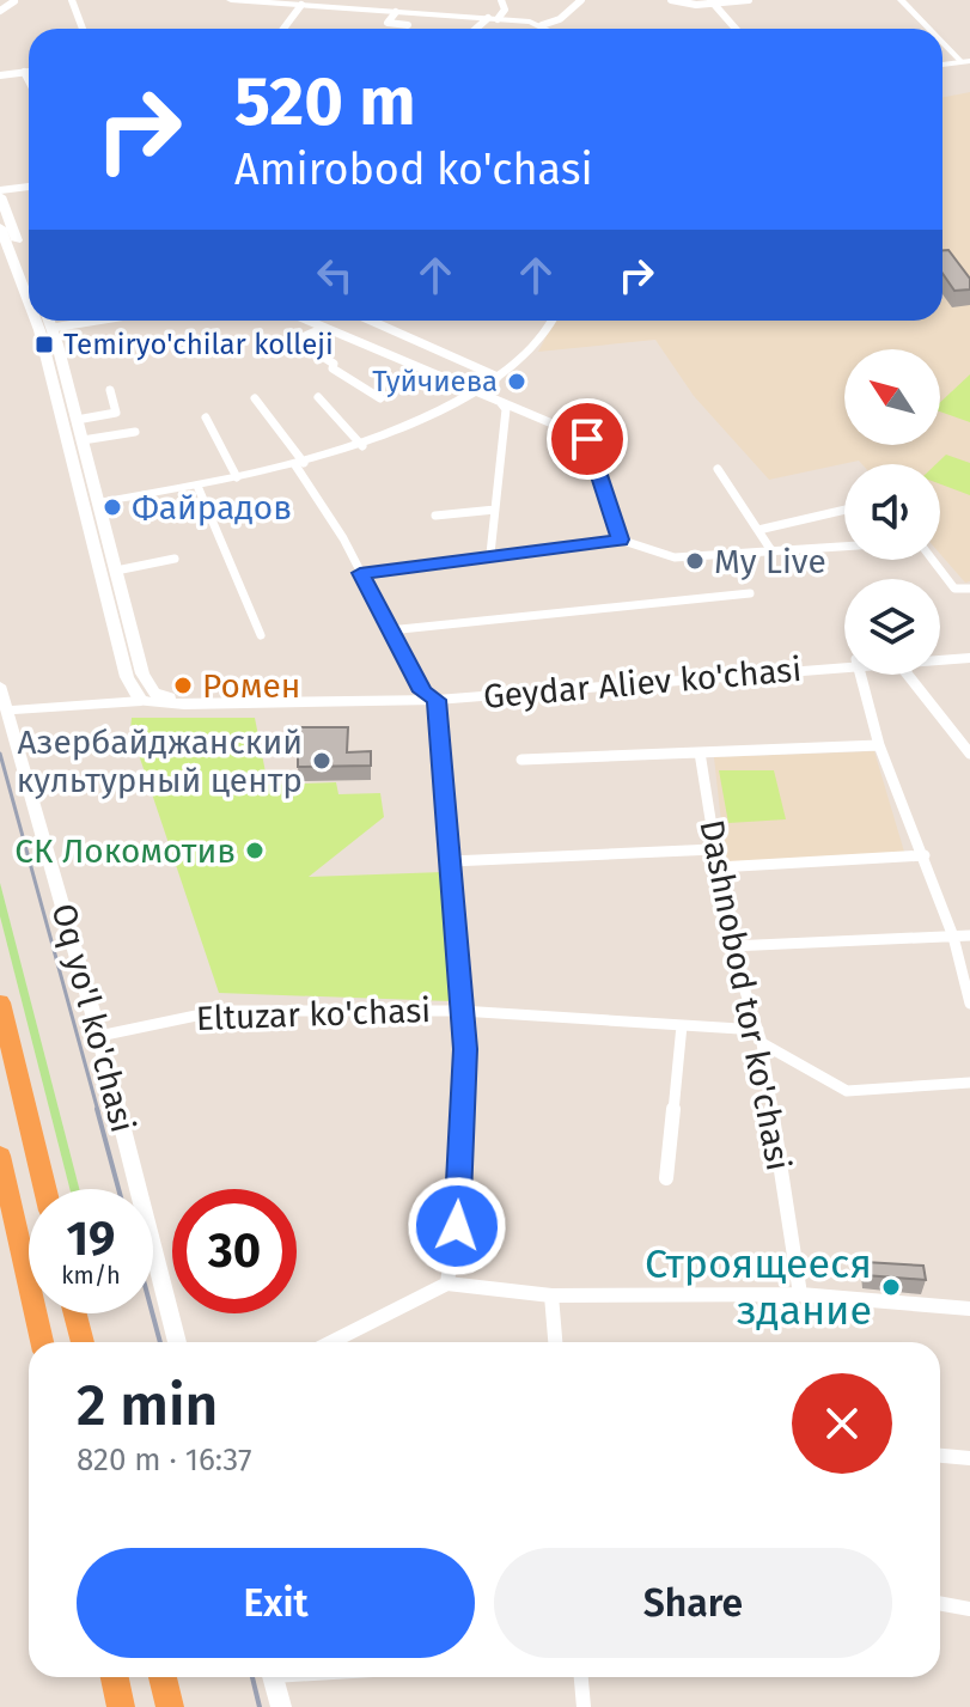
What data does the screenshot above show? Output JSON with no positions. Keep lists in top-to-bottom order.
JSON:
{
  "streets": {
    "main road": ["Geydar Aliev ko'chasi"],
    "street": ["Dashnobod tor ko'chasi", "Eltuzar ko'chasi", "Oq yo'l ko'chasi"]
  },
  "crossings": [
    ["Geydar Aliev ko'chasi", "Oq yo'l ko'chasi"],
    ["Dashnobod tor ko'chasi", "Eltuzar ko'chasi"],
    ["Eltuzar ko'chasi", "Oq yo'l ko'chasi"]
  ],
  "places": {
    "transit": ["Temiryo'chilar kolleji"],
    "other": [
      "Туйчиева",
      "Файрадов",
      "My Live",
      "Ромен",
      "Азербайджанский культурный центр",
      "СК Локомотив",
      "Строящееся здание"
    ]
  },
  "north": "top left",
  "page": {
    "turn": ["520 m", "Amirobod ko'chasi"],
    "speed": "19 km/h",
    "limit": "30",
    "heading": ["2 min", "820 m · 16:37"],
    "buttons": ["Exit", "Share"]
  }
}
